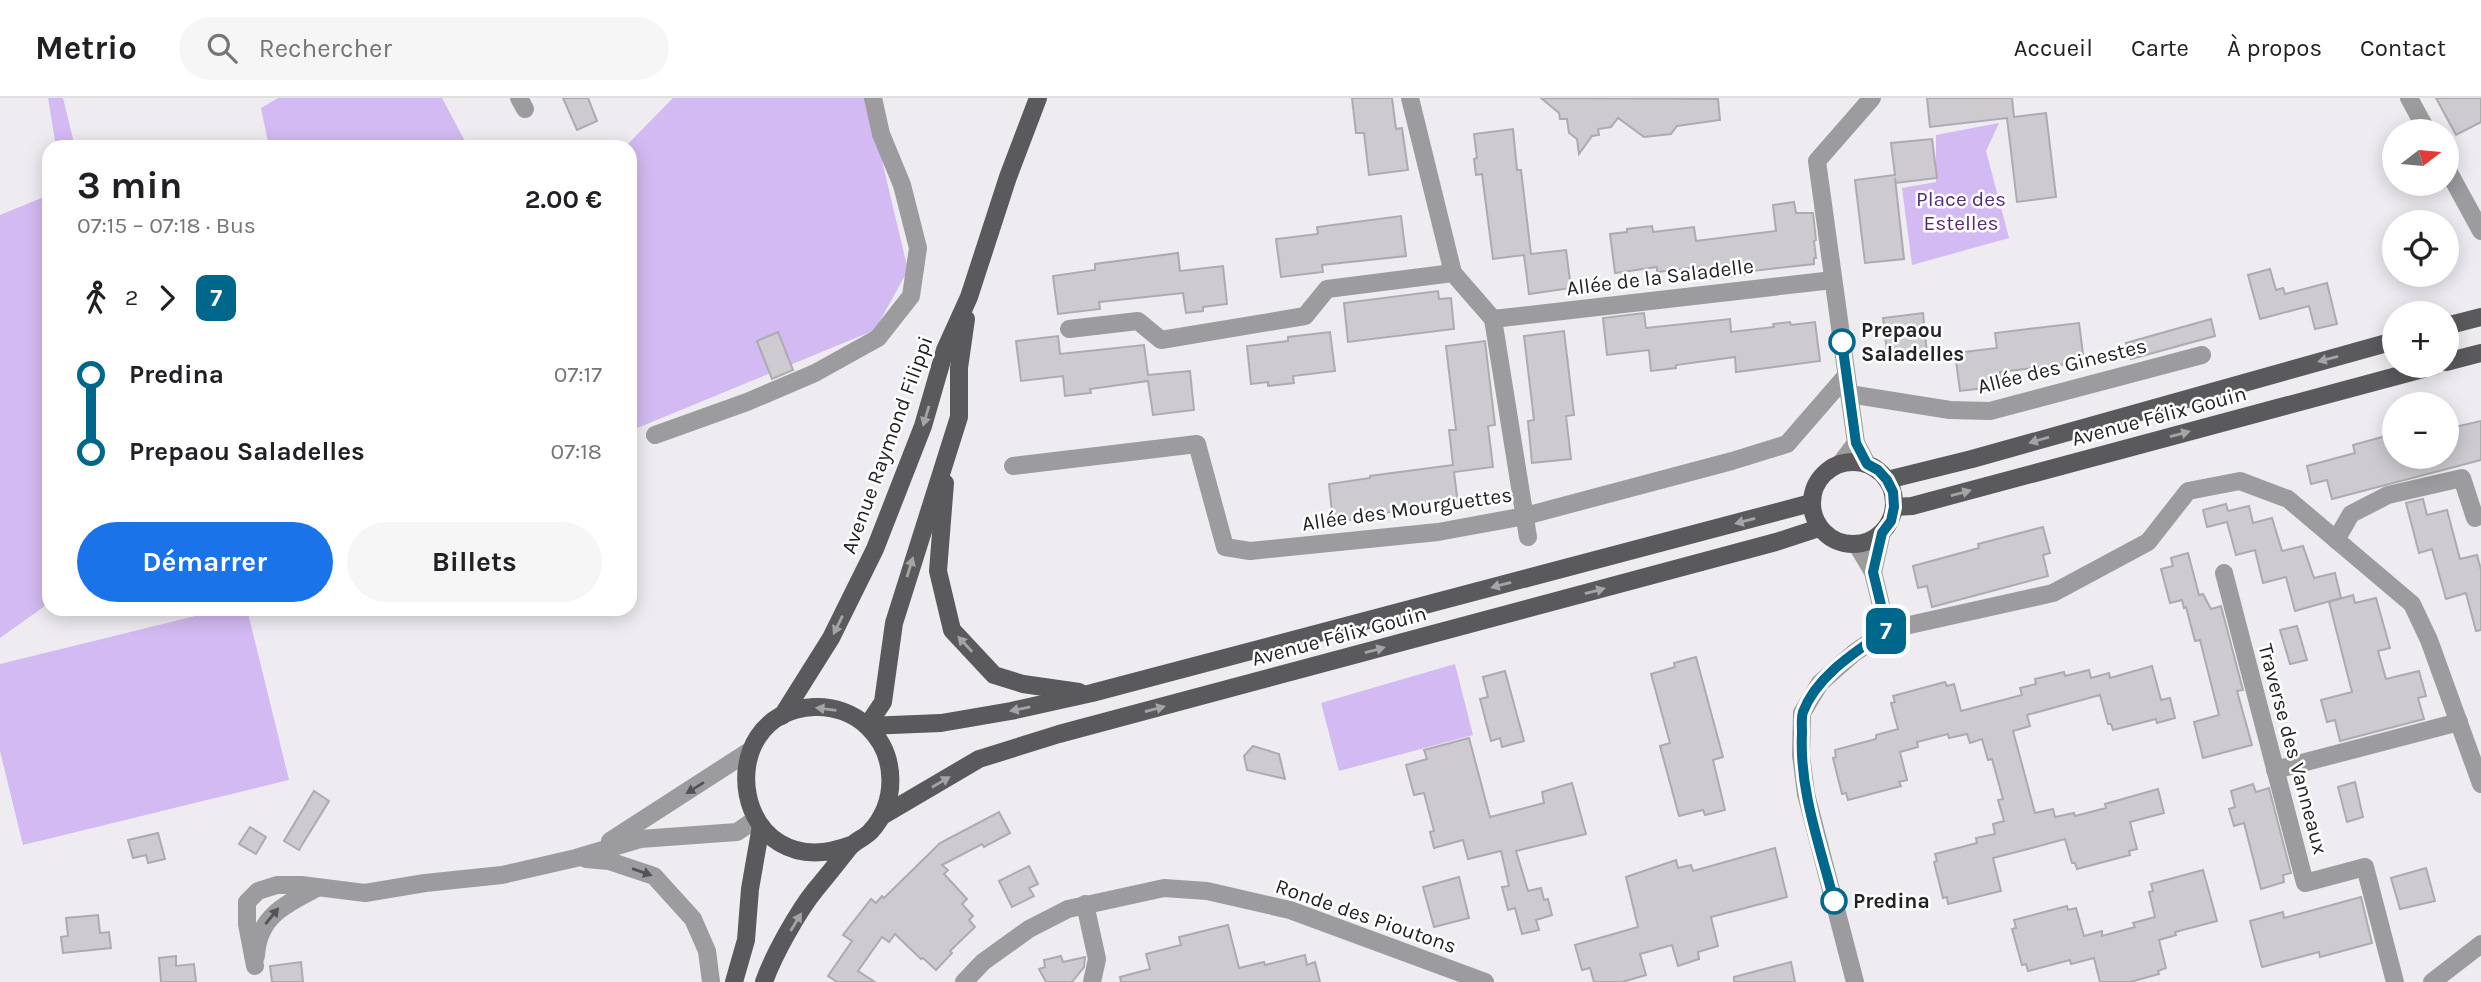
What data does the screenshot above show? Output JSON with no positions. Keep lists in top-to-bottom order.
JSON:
{
  "streets": {
    "main road": ["Avenue Félix Gouin", "Avenue Raymond Filippi"],
    "street": [
      "Allée de la Saladelle",
      "Allée des Ginestes",
      "Allée des Mourguettes",
      "Traverse des Vanneaux",
      "Ronde des Pioutons"
    ]
  },
  "crossings": [
    ["Allée des Ginestes", "Allée des Mourguettes"],
    ["Avenue Félix Gouin", "Avenue Raymond Filippi"]
  ],
  "parks": ["Place des Estelles"],
  "places": ["Prepaou Saladelles", "Predina"],
  "lines": ["bus line 7"],
  "north": "right",
  "page": {
    "header": "Metrio",
    "search": "Rechercher",
    "nav": [
      "Accueil",
      "Carte",
      "À propos",
      "Contact"
    ],
    "on_map": "7",
    "map_buttons": ["+", "−"],
    "heading": ["3 min", "07:15 – 07:18 · Bus", "2.00 €"],
    "legs": ["2", "7"],
    "list": [
      {
        "name": "Predina",
        "value": "07:17"
      },
      {
        "name": "Prepaou Saladelles",
        "value": "07:18"
      }
    ],
    "buttons": ["Démarrer", "Billets"]
  }
}
